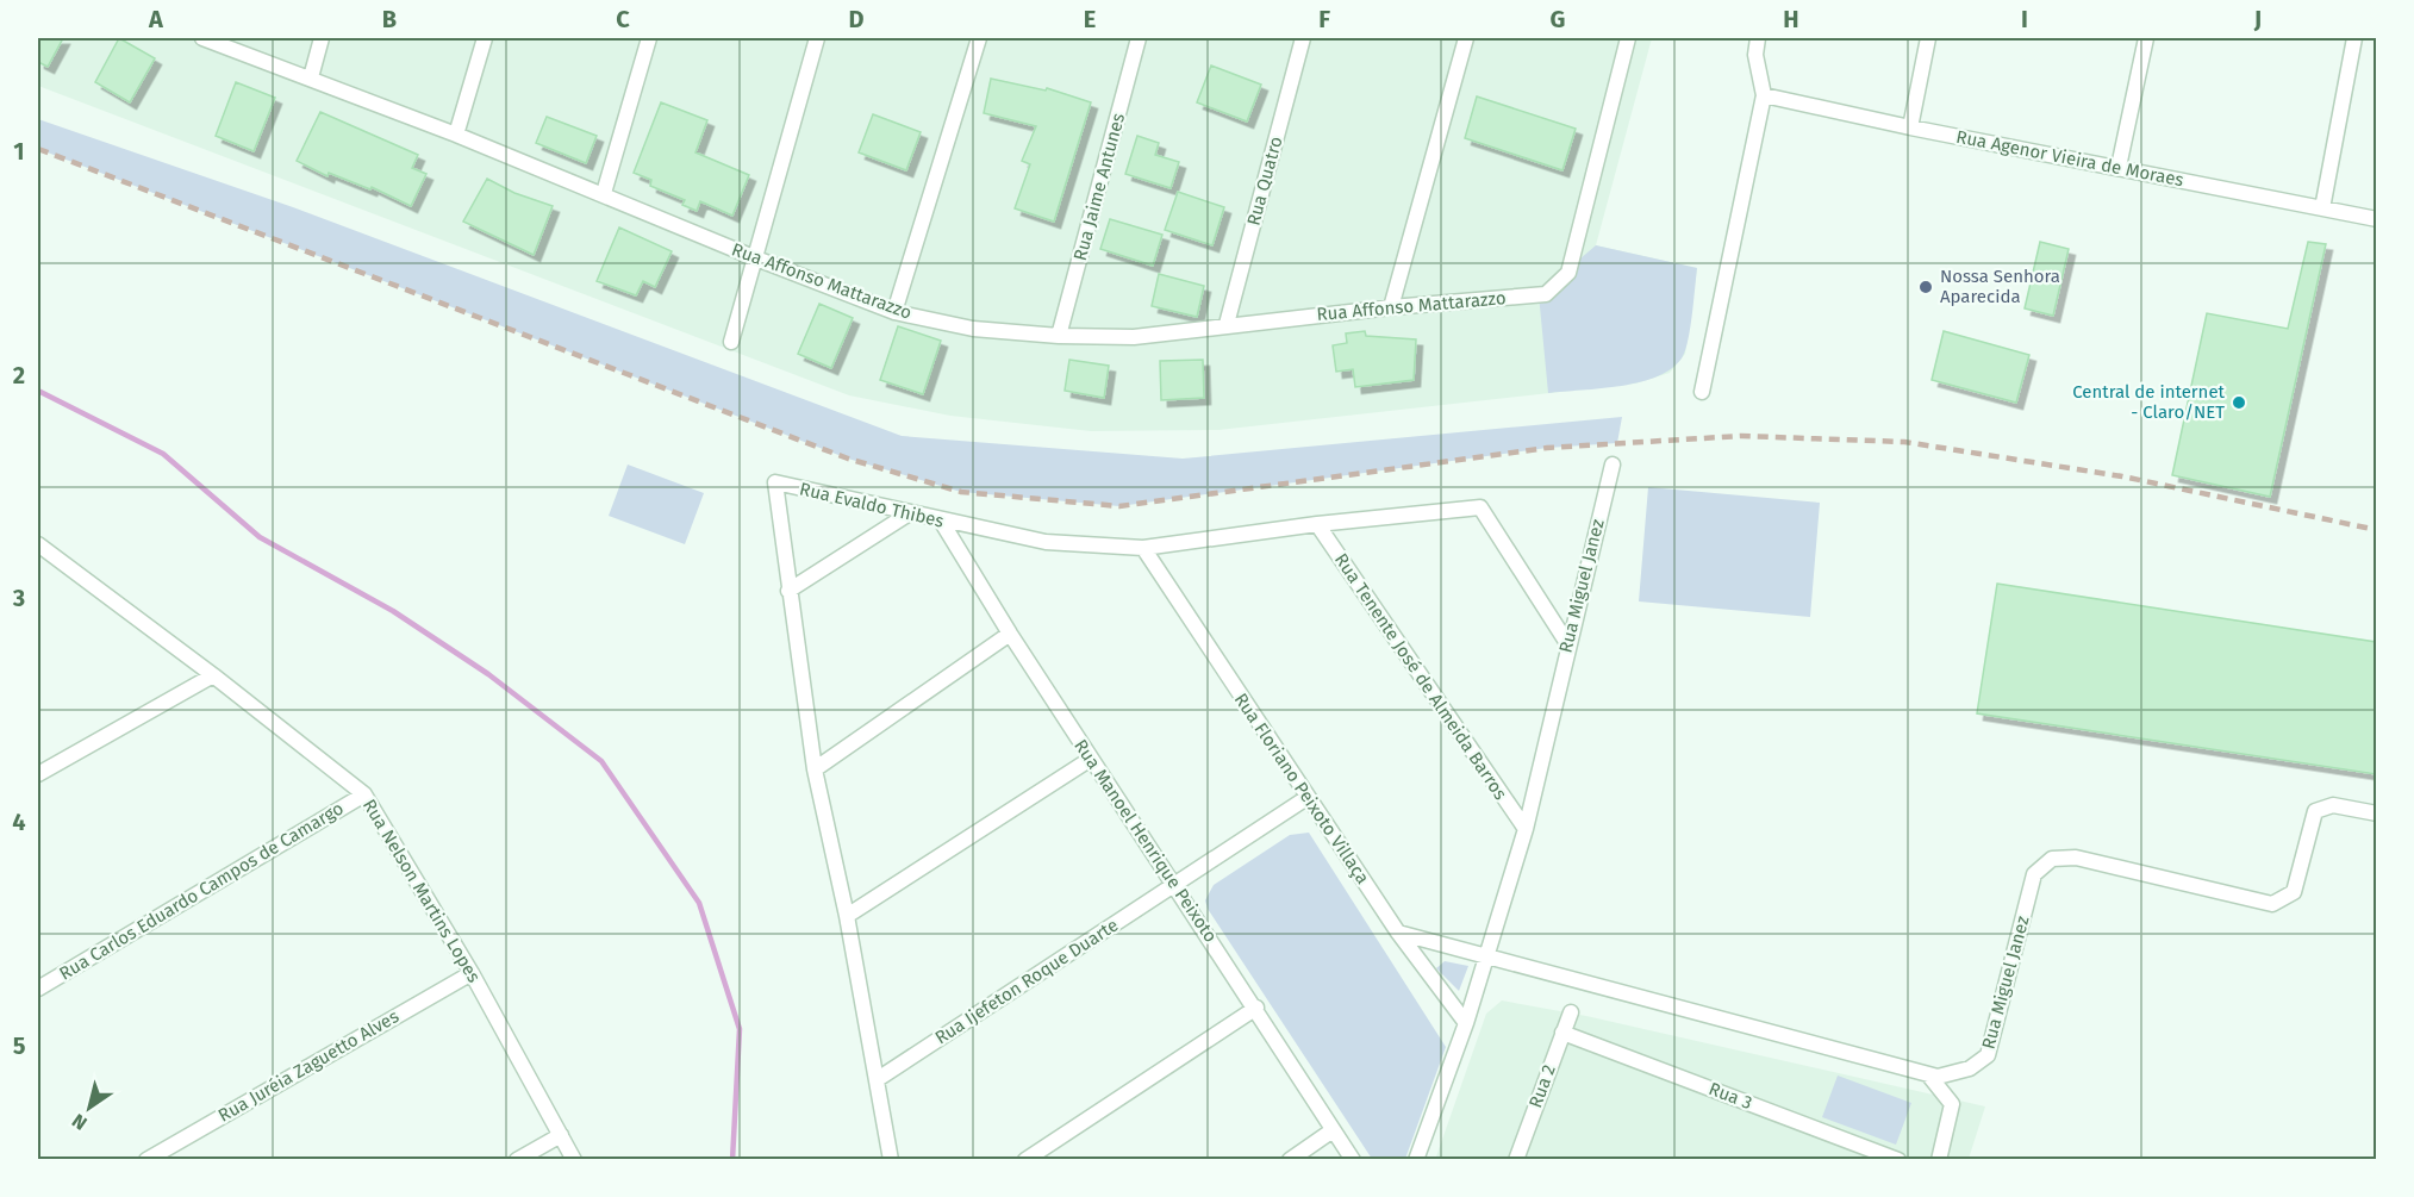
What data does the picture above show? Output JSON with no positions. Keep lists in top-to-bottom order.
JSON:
{
  "streets": {
    "street": [
      "Rua Agenor Vieira de Moraes",
      "Rua Quatro",
      "Rua Jaime Antunes",
      "Rua Affonso Mattarazzo",
      "Rua Evaldo Thibes",
      "Rua Miguel Janez",
      "Rua Tenente José de Almeida Barros",
      "Rua Floriano Peixoto Villaça",
      "Rua Manoel Henrique Peixoto",
      "Rua Carlos Eduardo Campos de Camargo",
      "Rua Nelson Martins Lopes",
      "Rua Ijefeton Roque Duarte",
      "Rua Juréia Zaguetto Alves",
      "Rua 2",
      "Rua 3"
    ]
  },
  "crossings": [
    ["Rua Quatro", "Rua Affonso Mattarazzo"],
    ["Rua Jaime Antunes", "Rua Affonso Mattarazzo"],
    ["Rua Evaldo Thibes", "Rua Miguel Janez"],
    ["Rua Evaldo Thibes", "Rua Tenente José de Almeida Barros"],
    ["Rua Evaldo Thibes", "Rua Floriano Peixoto Villaça"],
    ["Rua Evaldo Thibes", "Rua Manoel Henrique Peixoto"],
    ["Rua Evaldo Thibes", "Rua Ijefeton Roque Duarte"],
    ["Rua Miguel Janez", "Rua Tenente José de Almeida Barros"],
    ["Rua Miguel Janez", "Rua Floriano Peixoto Villaça"],
    ["Rua Floriano Peixoto Villaça", "Rua Ijefeton Roque Duarte"],
    ["Rua Manoel Henrique Peixoto", "Rua Ijefeton Roque Duarte"],
    ["Rua Carlos Eduardo Campos de Camargo", "Rua Nelson Martins Lopes"],
    ["Rua Nelson Martins Lopes", "Rua Juréia Zaguetto Alves"],
    ["Rua 2", "Rua 3"]
  ],
  "places": ["Nossa Senhora Aparecida", "Central de internet - Claro/NET"],
  "north": "bottom left",
  "grid": {
    "columns": [
      "A",
      "B",
      "C",
      "D",
      "E",
      "F",
      "G",
      "H",
      "I",
      "J"
    ],
    "rows": [
      "1",
      "2",
      "3",
      "4",
      "5"
    ]
  }
}
